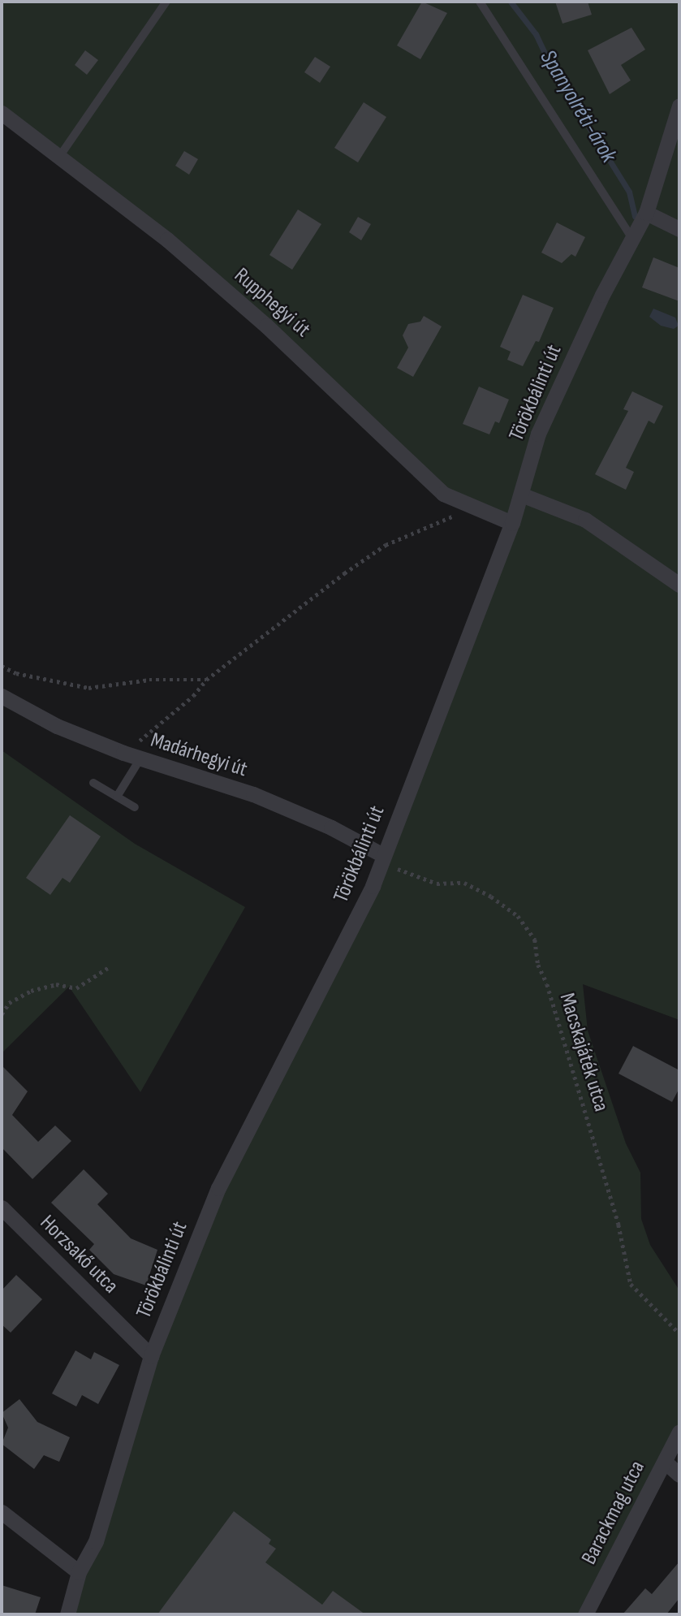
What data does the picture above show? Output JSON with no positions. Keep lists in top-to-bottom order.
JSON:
{
  "streets": {
    "street": [
      "Rupphegyi út",
      "Törökbálinti út",
      "Madárhegyi út",
      "Horzsakő utca",
      "Barackmag utca"
    ],
    "path": ["Macskajáték utca"]
  },
  "crossings": [
    ["Rupphegyi út", "Törökbálinti út"],
    ["Törökbálinti út", "Madárhegyi út"],
    ["Törökbálinti út", "Macskajáték utca"],
    ["Törökbálinti út", "Horzsakő utca"],
    ["Madárhegyi út", "Macskajáték utca"]
  ],
  "water": ["Spanyolréti-árok"]
}
